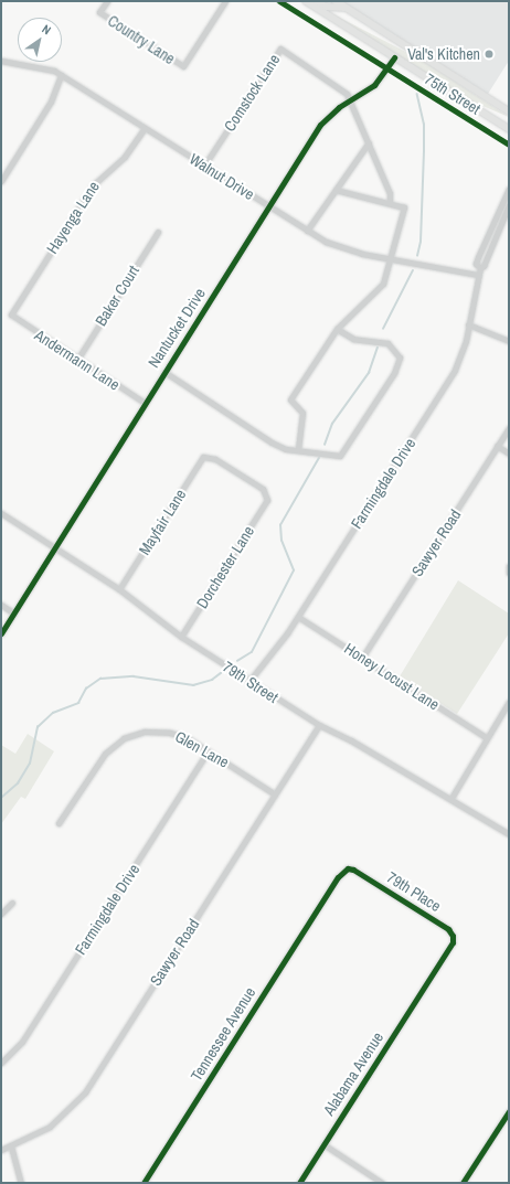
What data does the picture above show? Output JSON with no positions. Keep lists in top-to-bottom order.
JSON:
{
  "streets": {
    "main road": ["75th Street"],
    "street": [
      "Country Lane",
      "Comstock Lane",
      "Walnut Drive",
      "Hayenga Lane",
      "Baker Court",
      "Nantucket Drive",
      "Andermann Lane",
      "Farmingdale Drive",
      "Mayfair Lane",
      "Sawyer Road",
      "Dorchester Lane",
      "Honey Locust Lane",
      "79th Street",
      "Glen Lane",
      "79th Place",
      "Tennessee Avenue",
      "Alabama Avenue"
    ]
  },
  "crossings": [
    ["Comstock Lane", "Walnut Drive"],
    ["Comstock Lane", "Nantucket Drive"],
    ["75th Street", "Nantucket Drive"],
    ["Walnut Drive", "Hayenga Lane"],
    ["Walnut Drive", "Nantucket Drive"],
    ["Walnut Drive", "Farmingdale Drive"],
    ["Hayenga Lane", "Andermann Lane"],
    ["Baker Court", "Andermann Lane"],
    ["Nantucket Drive", "Andermann Lane"],
    ["Nantucket Drive", "79th Street"],
    ["Farmingdale Drive", "Honey Locust Lane"],
    ["Farmingdale Drive", "79th Street"],
    ["Farmingdale Drive", "Glen Lane"],
    ["Mayfair Lane", "Dorchester Lane"],
    ["Mayfair Lane", "79th Street"],
    ["Sawyer Road", "Honey Locust Lane"],
    ["Sawyer Road", "79th Street"],
    ["Sawyer Road", "Glen Lane"],
    ["Dorchester Lane", "79th Street"],
    ["79th Place", "Tennessee Avenue"],
    ["79th Place", "Alabama Avenue"]
  ],
  "places": ["Val's Kitchen"],
  "north": "top right"
}
